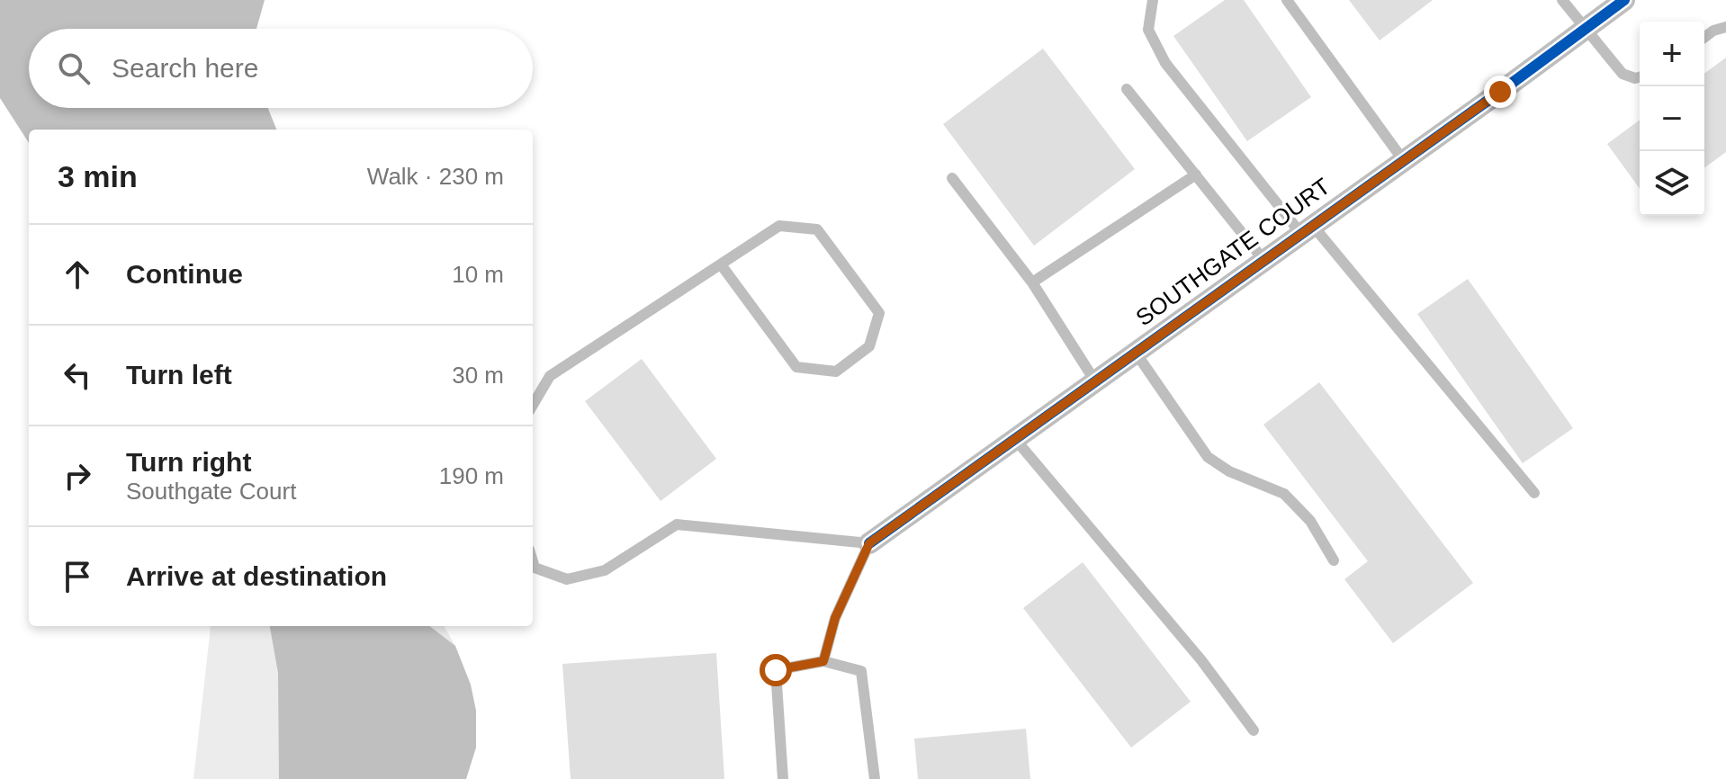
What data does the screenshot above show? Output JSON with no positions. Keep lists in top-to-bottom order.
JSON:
{
  "streets": {
    "street": ["SOUTHGATE COURT"]
  },
  "page": {
    "map_buttons": ["+", "−"],
    "search": "Search here",
    "heading": ["3 min", "Walk · 230 m"],
    "list": [
      ["Continue", "10 m"],
      ["Turn left", "30 m"],
      ["Turn right", "Southgate Court", "190 m"],
      "Arrive at destination"
    ]
  }
}
